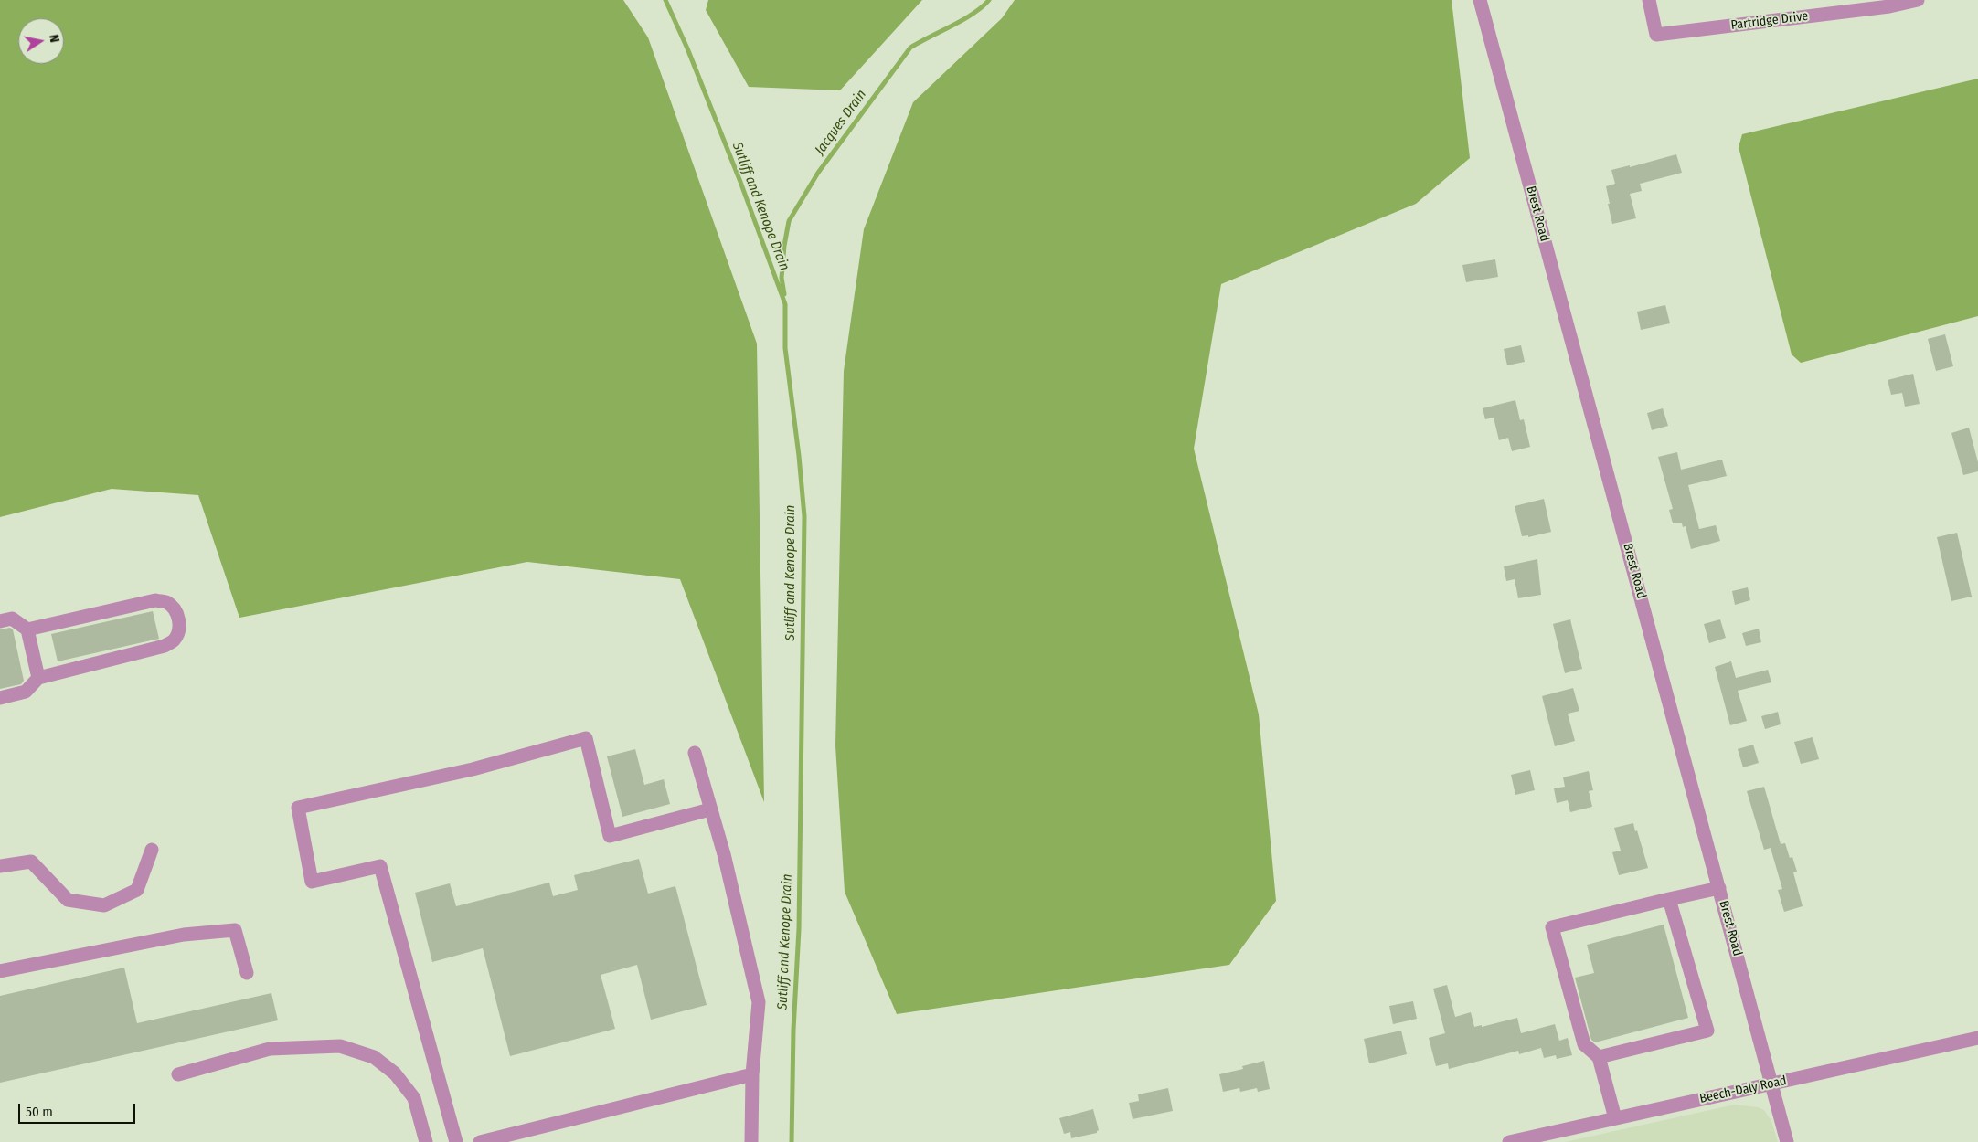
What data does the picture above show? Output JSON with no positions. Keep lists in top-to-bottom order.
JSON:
{
  "streets": {
    "street": ["Partridge Drive", "Brest Road", "Beech-Daly Road"]
  },
  "crossings": [
    ["Brest Road", "Beech-Daly Road"]
  ],
  "water": ["Jacques Drain", "Sutliff and Kenope Drain"],
  "scale_bar": "50 m",
  "north": "right"
}
